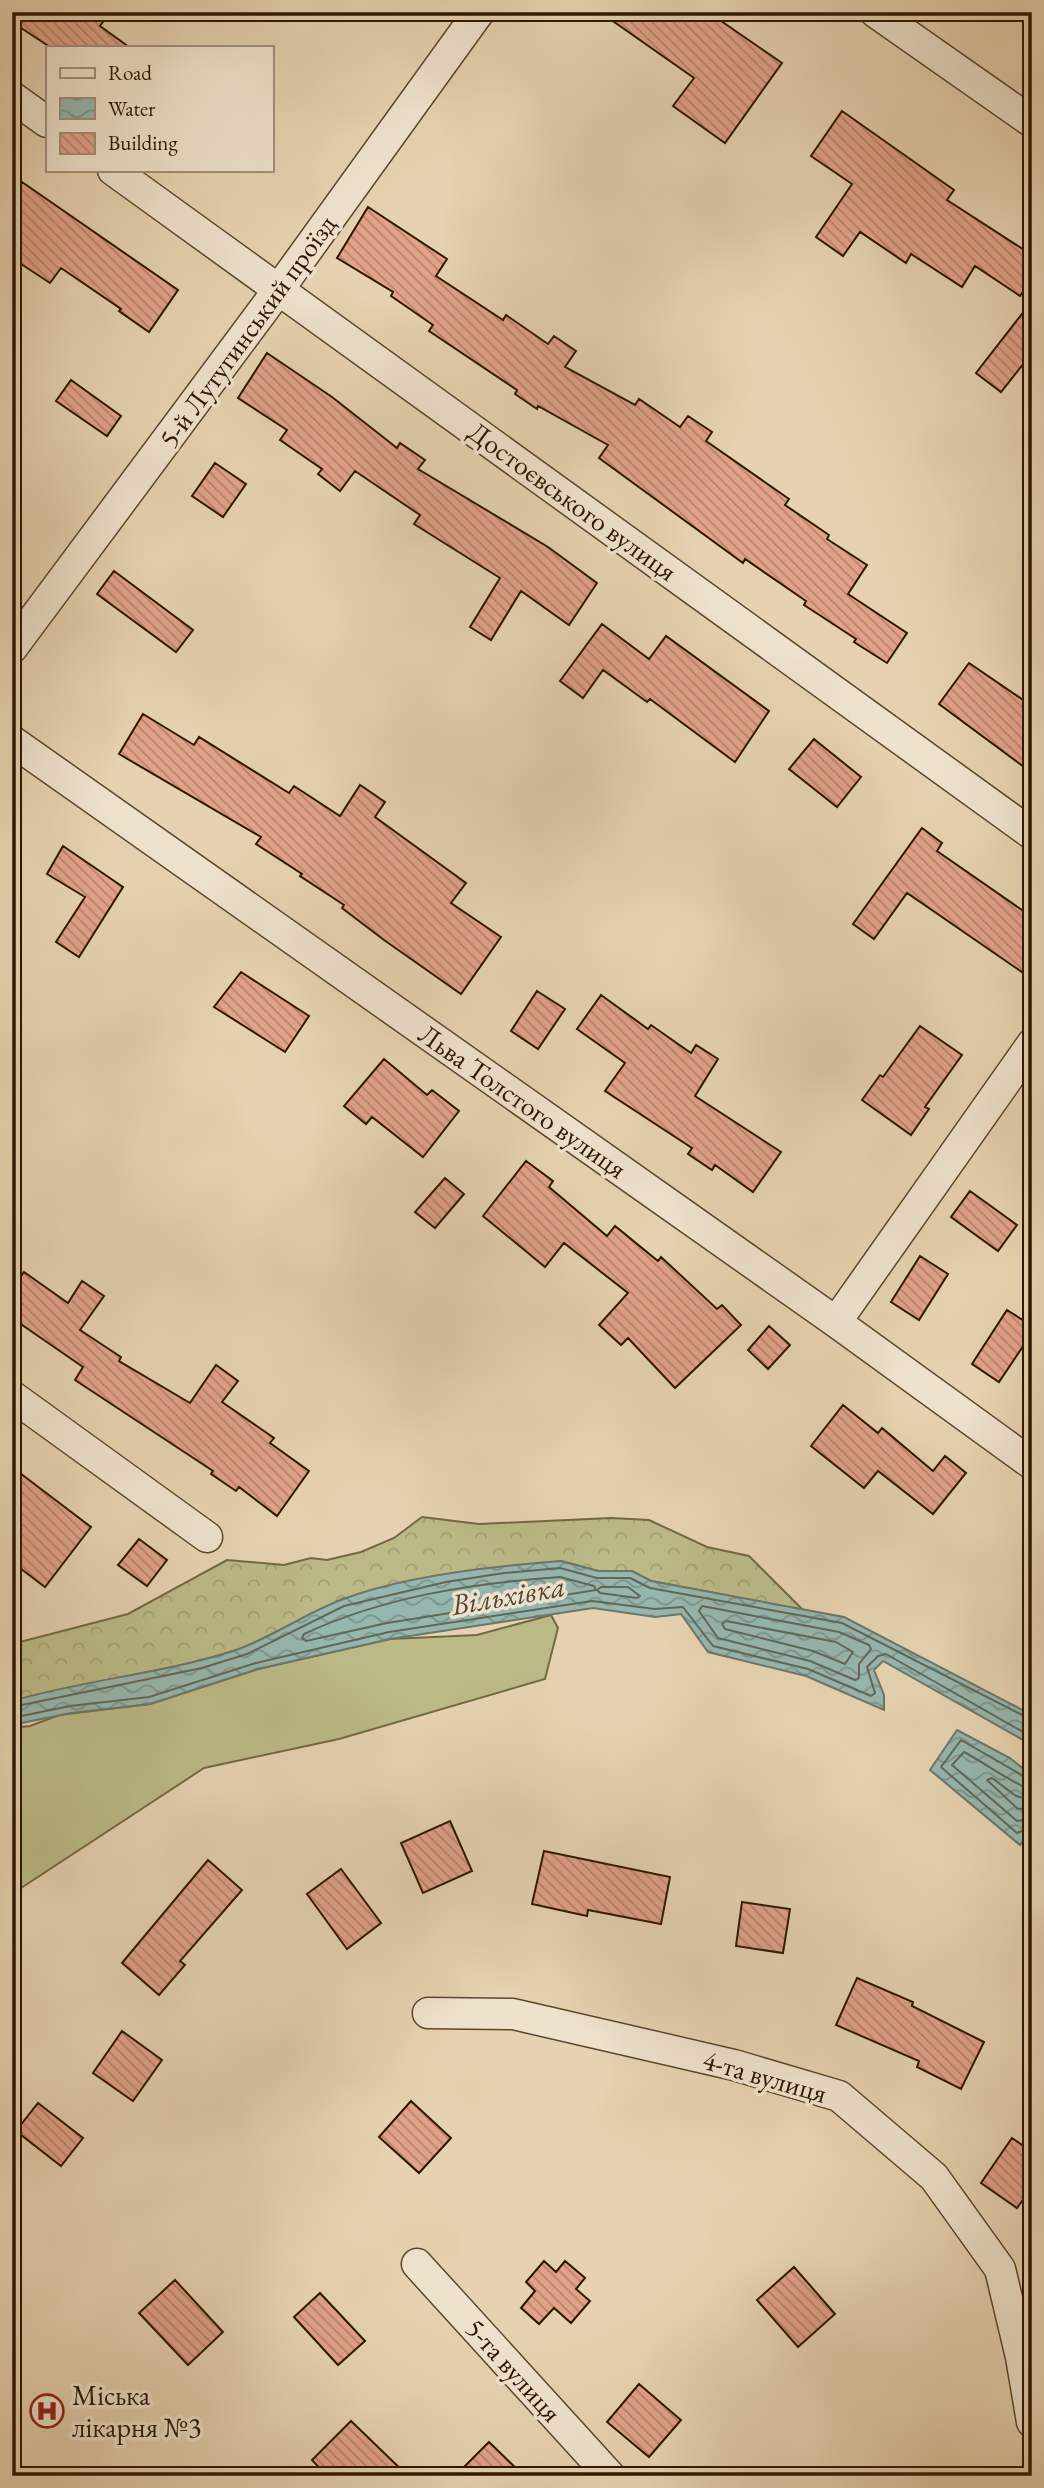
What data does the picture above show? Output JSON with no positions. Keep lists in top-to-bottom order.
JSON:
{
  "streets": {
    "street": [
      "5-й Лутугинський проїзд",
      "Достоєвського вулиця",
      "Льва Толстого вулиця",
      "4-та вулиця",
      "5-та вулиця"
    ]
  },
  "crossings": [
    ["5-й Лутугинський проїзд", "Достоєвського вулиця"]
  ],
  "water": ["Вільхівка"],
  "places": {
    "hospital": ["Міська лікарня №3"]
  },
  "legend": ["Road", "Water", "Building"]
}
